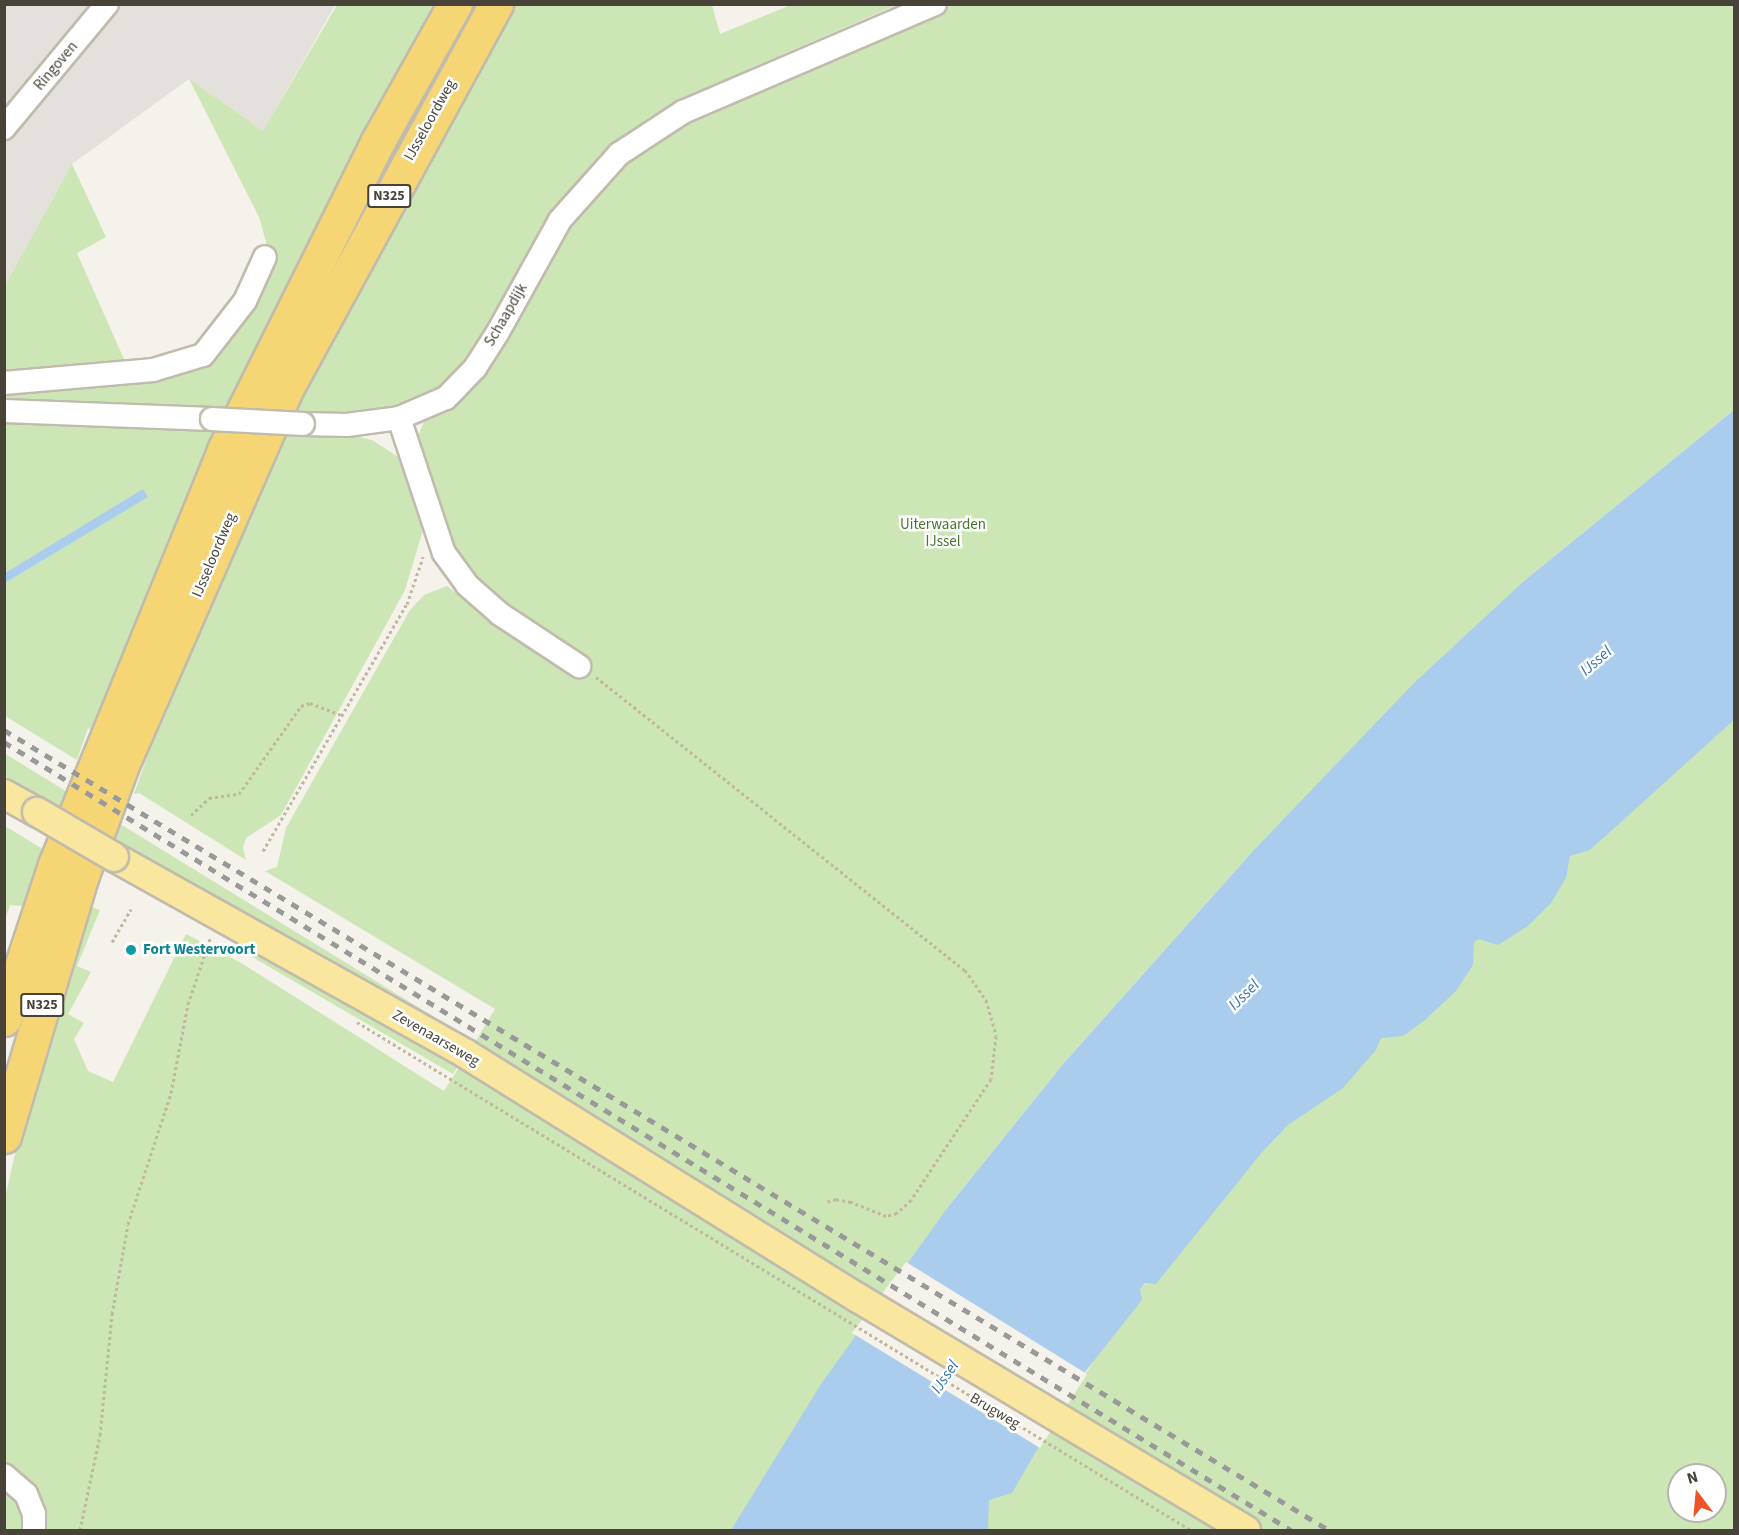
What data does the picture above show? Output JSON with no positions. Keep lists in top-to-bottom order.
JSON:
{
  "streets": {
    "highway": ["IJsseloordweg", "N325"],
    "main road": ["Zevenaarseweg", "Brugweg"],
    "street": ["Ringoven", "Schaapdijk"]
  },
  "crossings": [
    ["Zevenaarseweg", "Brugweg"]
  ],
  "water": ["IJssel"],
  "parks": ["Uiterwaarden IJssel"],
  "places": ["Fort Westervoort"],
  "north": "top"
}
